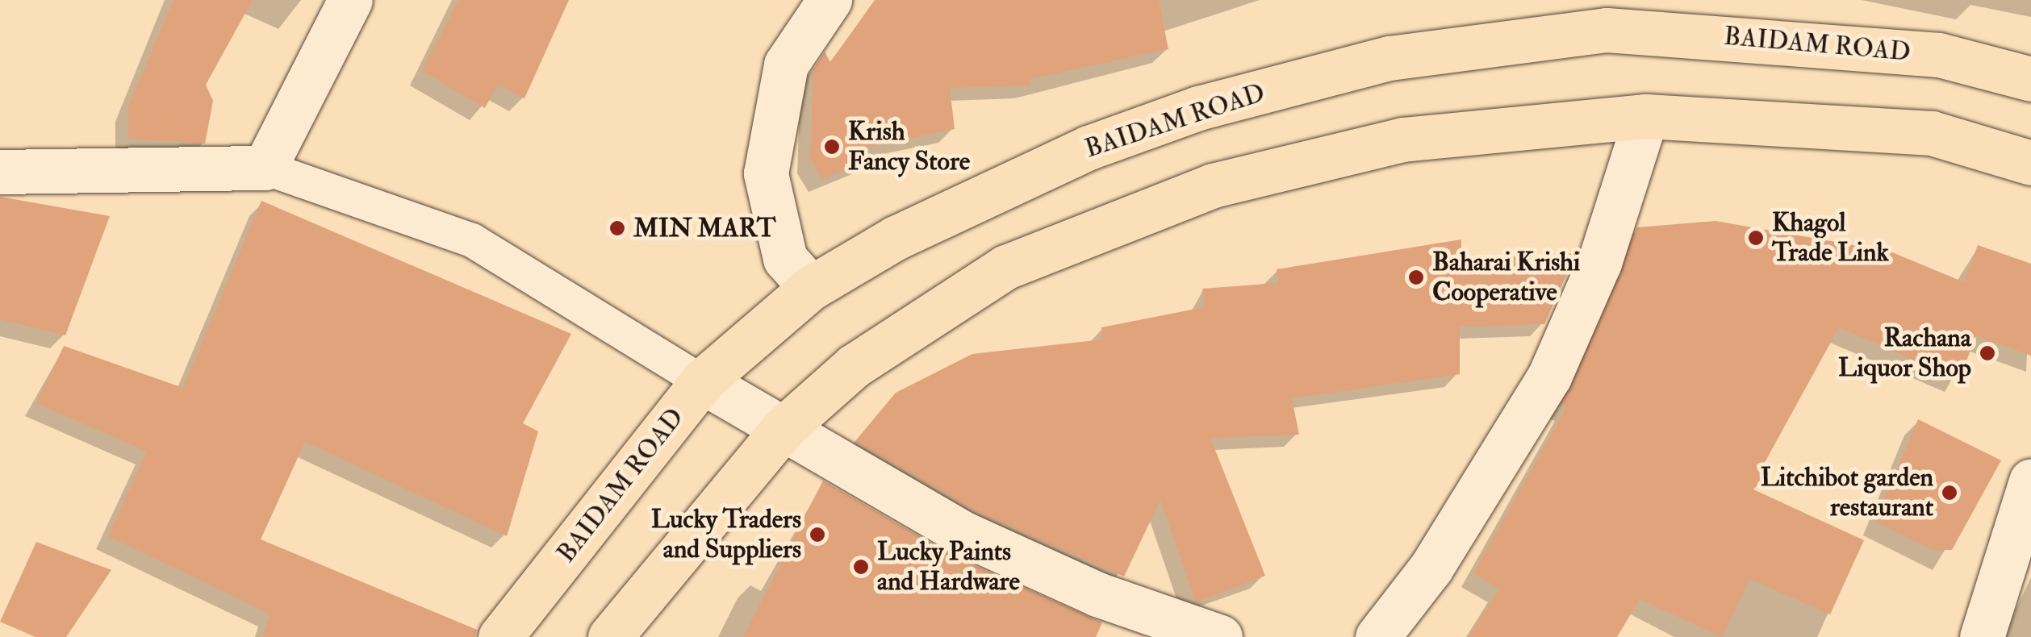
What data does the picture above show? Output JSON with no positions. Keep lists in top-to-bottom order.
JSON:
{
  "streets": {
    "main road": ["BAIDAM ROAD"]
  },
  "places": [
    "Krish Fancy Store",
    "MIN MART",
    "Khagol Trade Link",
    "Baharai Krishi Cooperative",
    "Rachana Liquor Shop",
    "Litchibot garden restaurant",
    "Lucky Traders and Suppliers",
    "Lucky Paints and Hardware"
  ]
}
